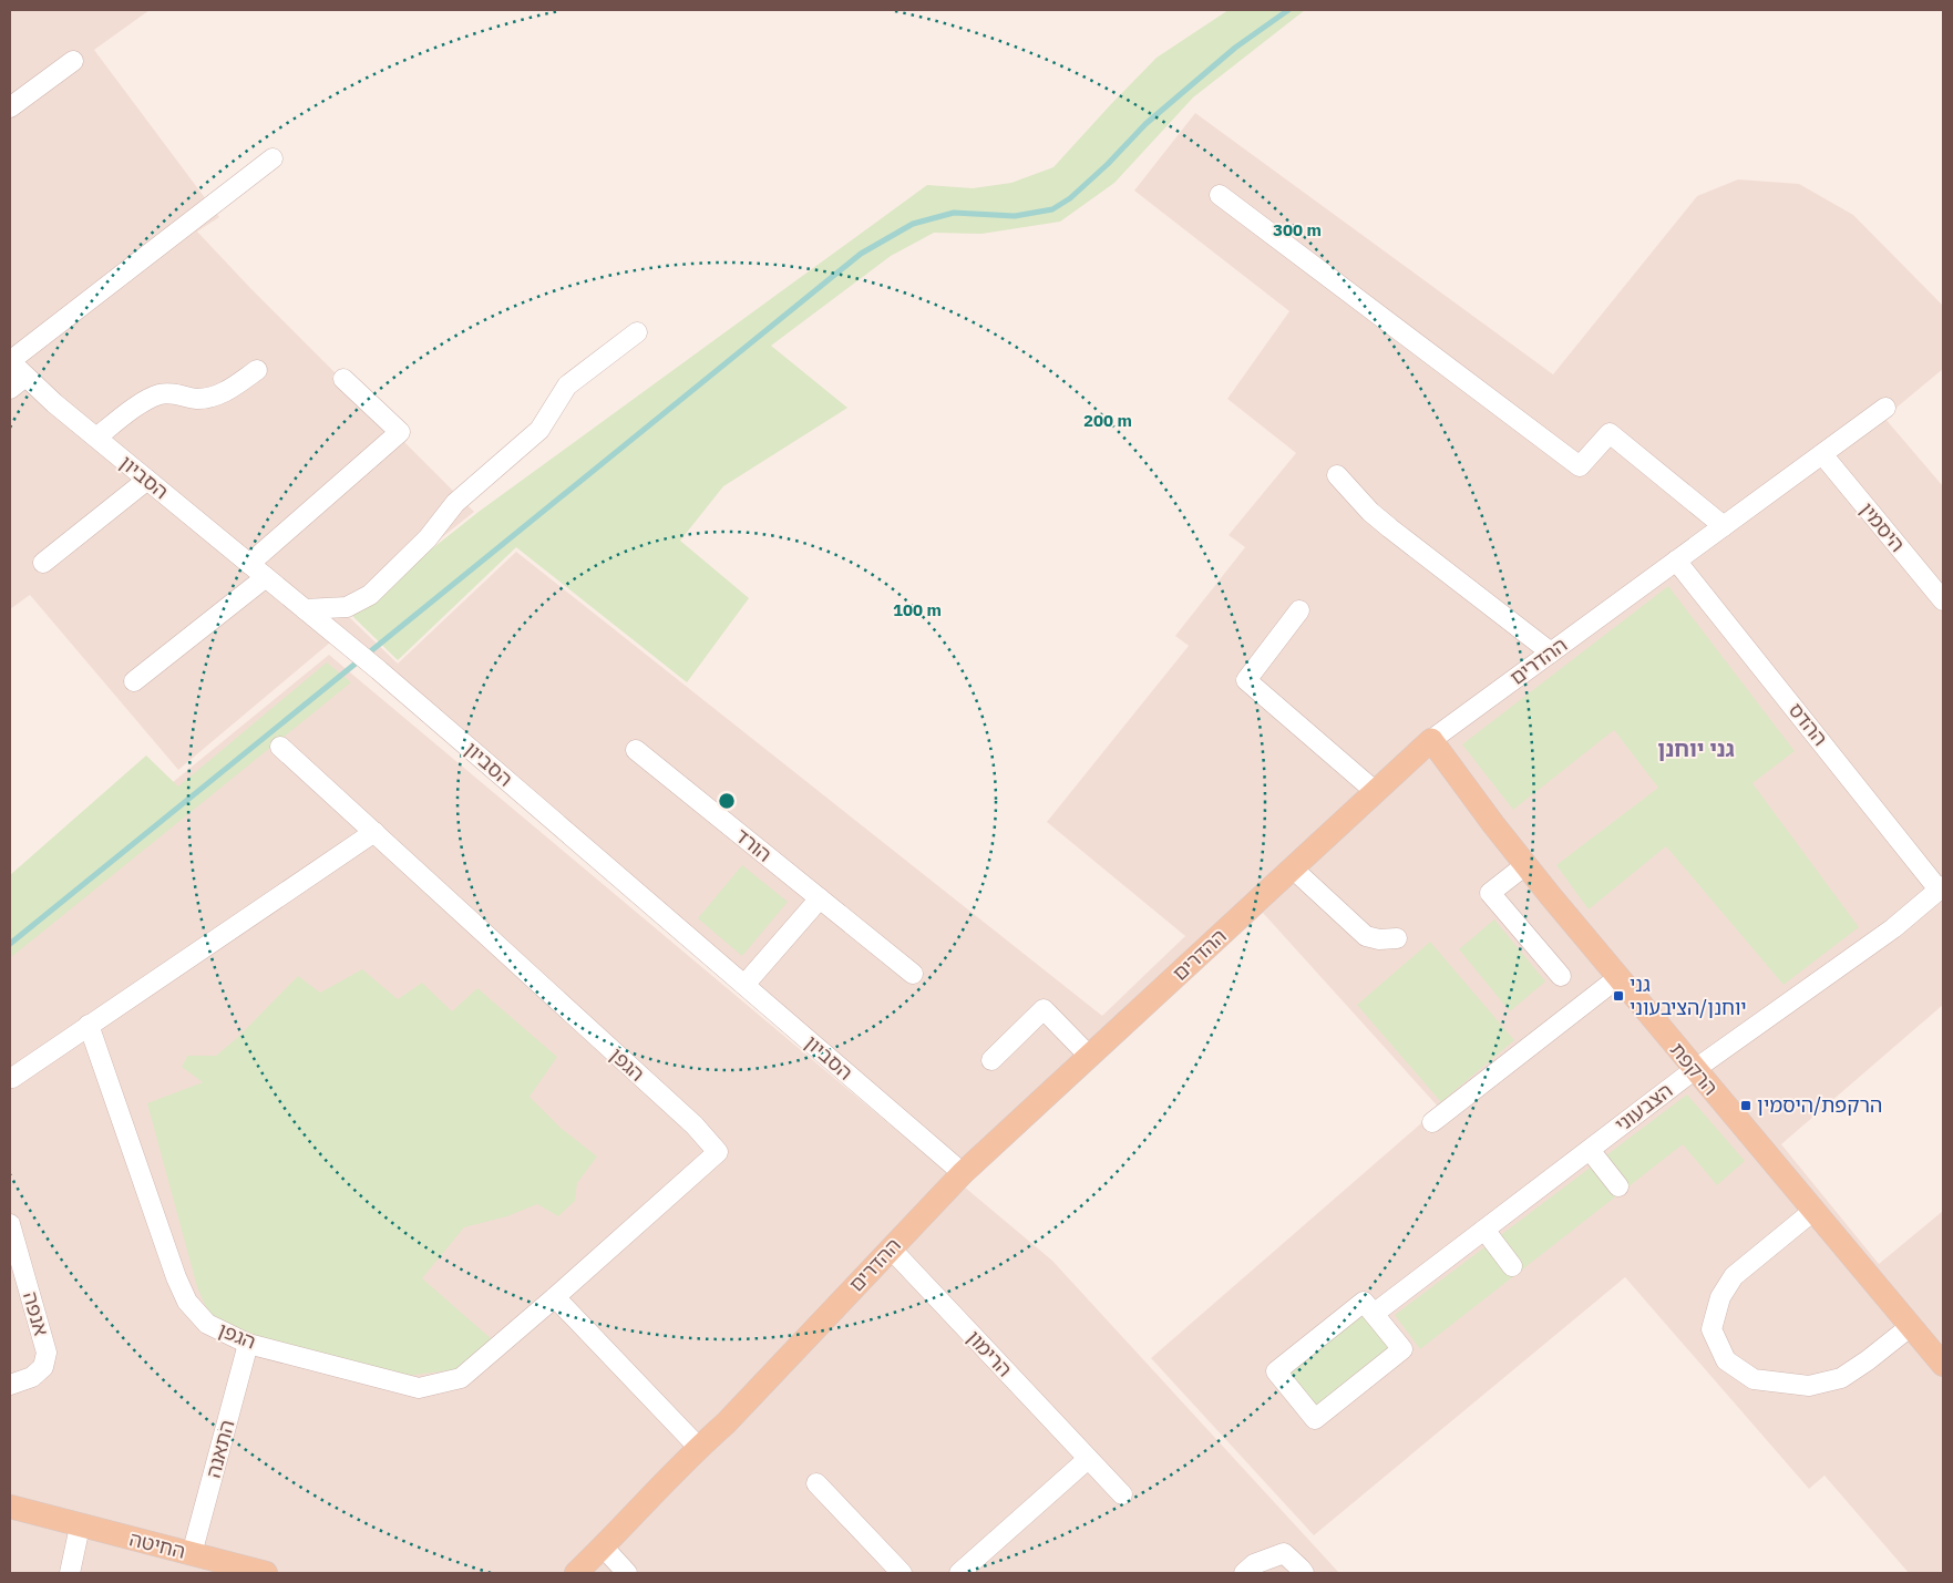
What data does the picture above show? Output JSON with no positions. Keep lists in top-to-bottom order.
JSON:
{
  "streets": {
    "main road": ["ההדרים", "הרקפת", "החיטה"],
    "street": [
      "הסביון",
      "היסמין",
      "ההדס",
      "הורד",
      "הגפן",
      "הצבעוני",
      "אנפה",
      "הרימון",
      "התאנה"
    ]
  },
  "crossings": [
    ["הסביון", "ההדרים"],
    ["היסמין", "ההדרים"],
    ["ההדרים", "ההדס"],
    ["ההדרים", "הרקפת"],
    ["ההדרים", "הרימון"],
    ["ההדס", "הצבעוני"],
    ["הגפן", "התאנה"],
    ["הרקפת", "הצבעוני"],
    ["התאנה", "החיטה"]
  ],
  "districts": ["גני יוחנן"],
  "places": {
    "transit": ["גני יוחנן/הציבעוני", "הרקפת/היסמין"]
  },
  "rings": ["300 m", "200 m", "100 m"]
}
